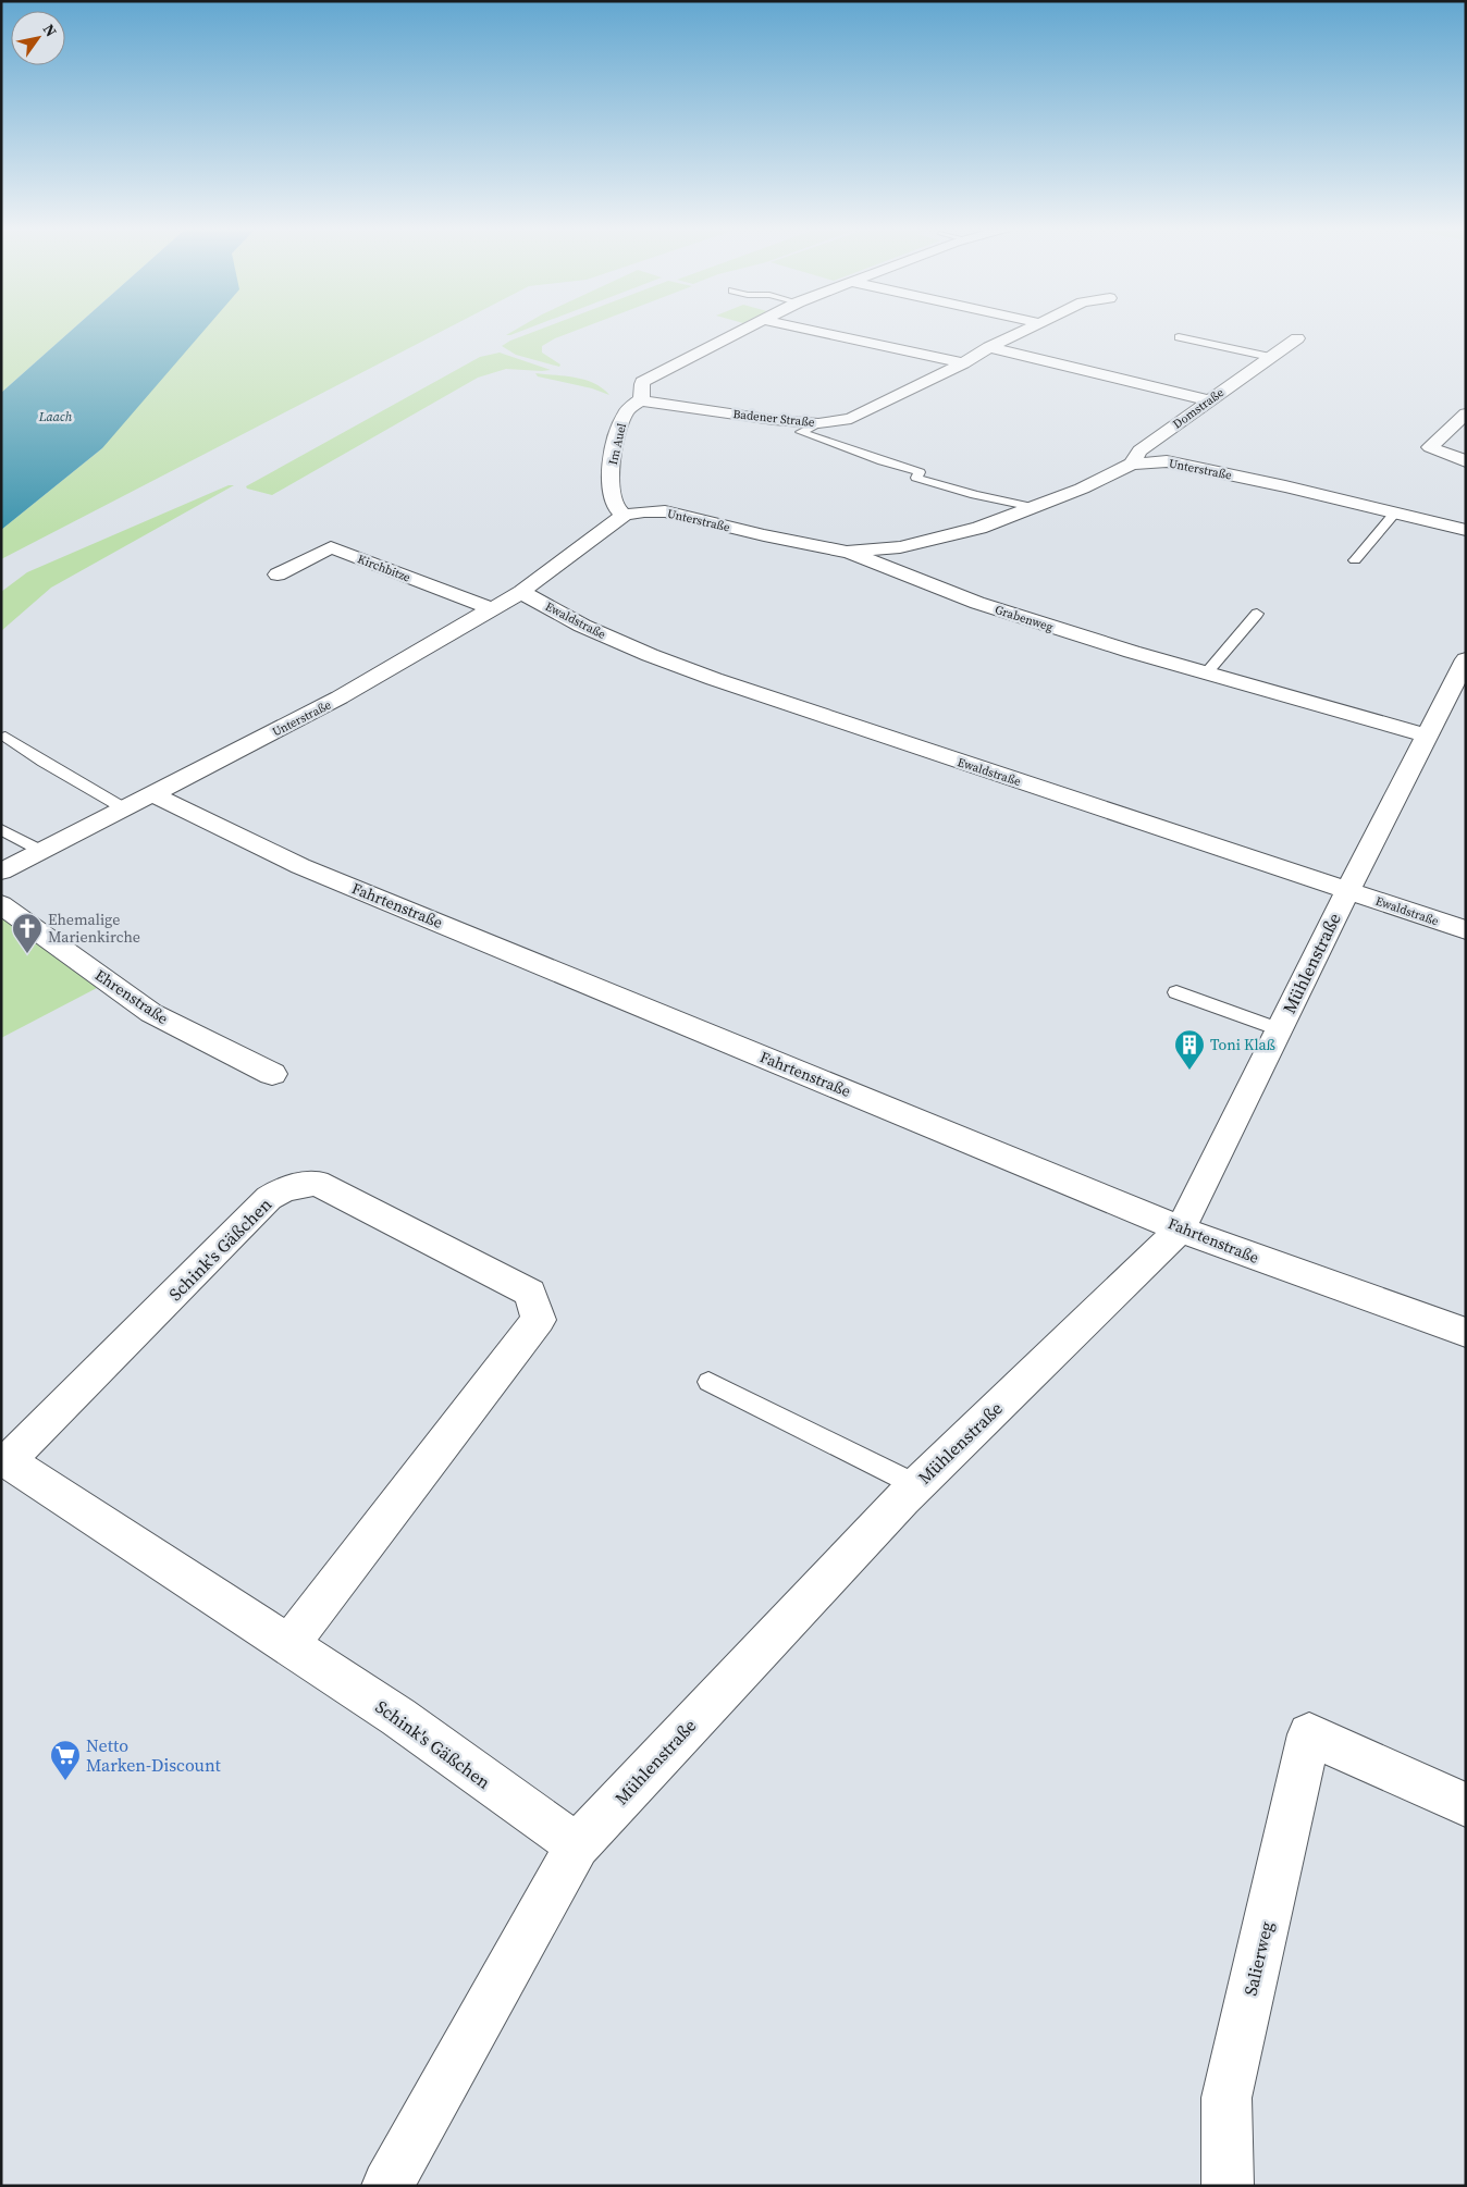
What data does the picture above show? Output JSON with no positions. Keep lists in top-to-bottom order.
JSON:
{
  "streets": {
    "street": [
      "Domstraße",
      "Badener Straße",
      "Im Auel",
      "Unterstraße",
      "Kirchbitze",
      "Grabenweg",
      "Ewaldstraße",
      "Fahrtenstraße",
      "Mühlenstraße",
      "Ehrenstraße",
      "Schink's Gäßchen",
      "Salierweg"
    ]
  },
  "crossings": [
    ["Domstraße", "Unterstraße"],
    ["Badener Straße", "Im Auel"],
    ["Im Auel", "Unterstraße"],
    ["Unterstraße", "Kirchbitze"],
    ["Unterstraße", "Grabenweg"],
    ["Unterstraße", "Ewaldstraße"],
    ["Unterstraße", "Fahrtenstraße"],
    ["Grabenweg", "Mühlenstraße"],
    ["Ewaldstraße", "Mühlenstraße"],
    ["Fahrtenstraße", "Mühlenstraße"],
    ["Mühlenstraße", "Schink's Gäßchen"]
  ],
  "water": ["Laach"],
  "places": {
    "church": ["Ehemalige Marienkirche"],
    "building": ["Toni Klaß"],
    "supermarket": ["Netto Marken-Discount"]
  },
  "north": "top right"
}
